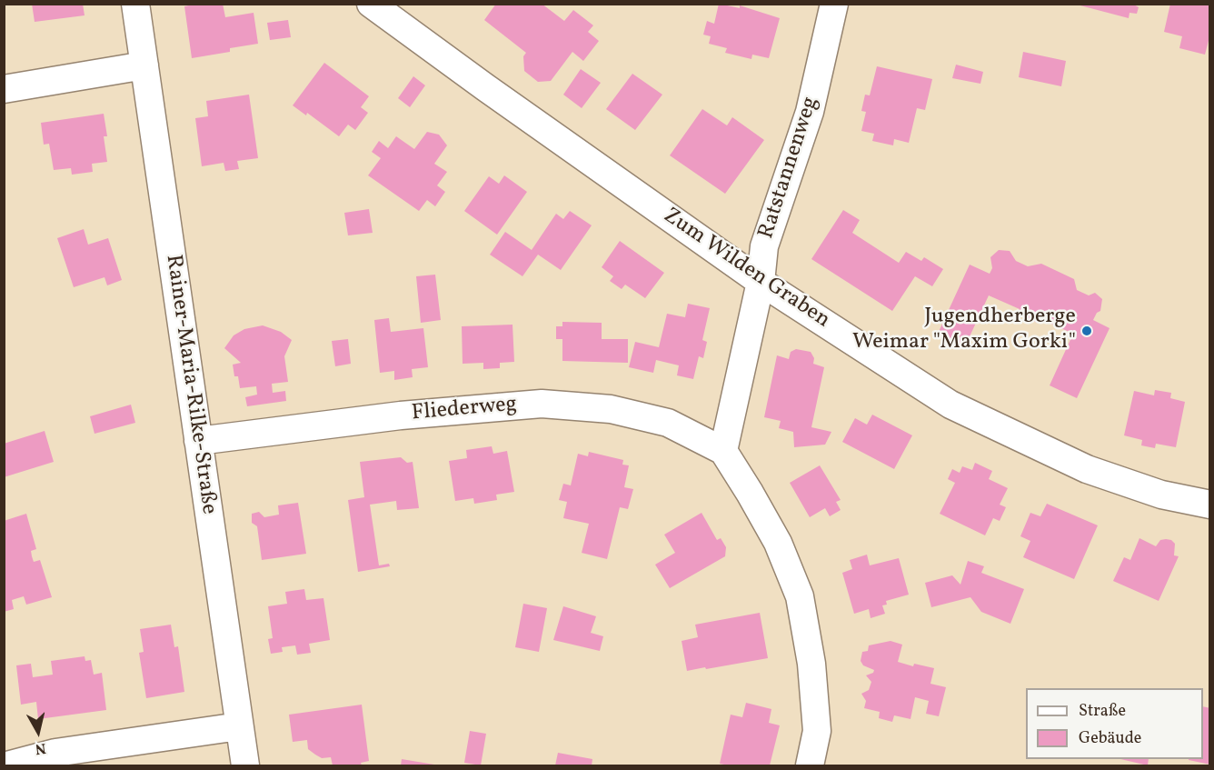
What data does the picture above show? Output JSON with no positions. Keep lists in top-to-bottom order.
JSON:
{
  "streets": {
    "street": [
      "Ratstannenweg",
      "Zum Wilden Graben",
      "Rainer-Maria-Rilke-Straße",
      "Fliederweg"
    ]
  },
  "crossings": [
    ["Ratstannenweg", "Zum Wilden Graben"],
    ["Ratstannenweg", "Fliederweg"],
    ["Rainer-Maria-Rilke-Straße", "Fliederweg"]
  ],
  "places": ["Jugendherberge Weimar \"Maxim Gorki\""],
  "legend": ["Straße", "Gebäude"],
  "north": "bottom"
}
